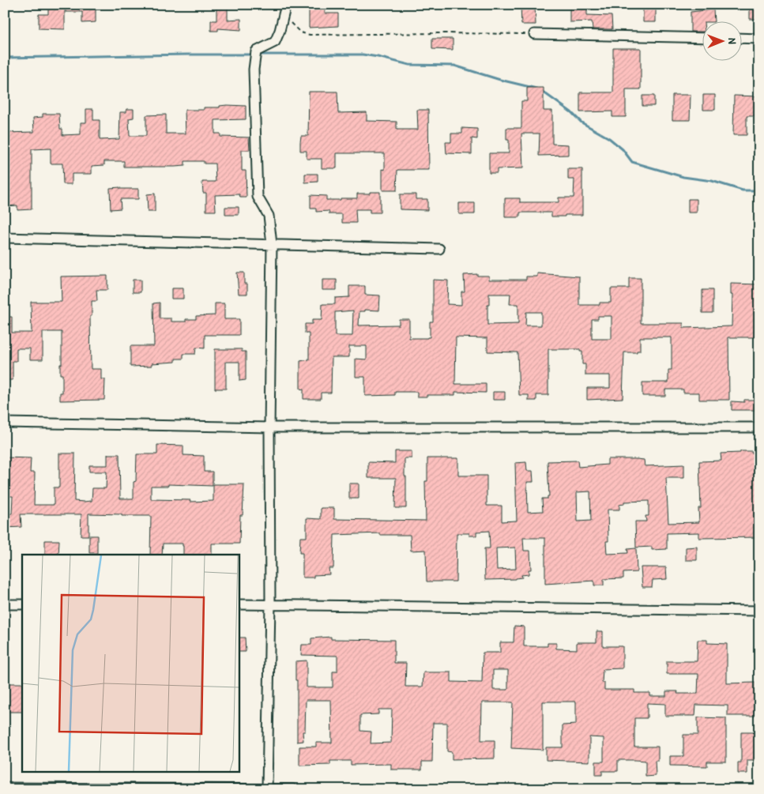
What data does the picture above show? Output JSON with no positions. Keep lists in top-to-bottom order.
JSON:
{
  "north": "right"
}
